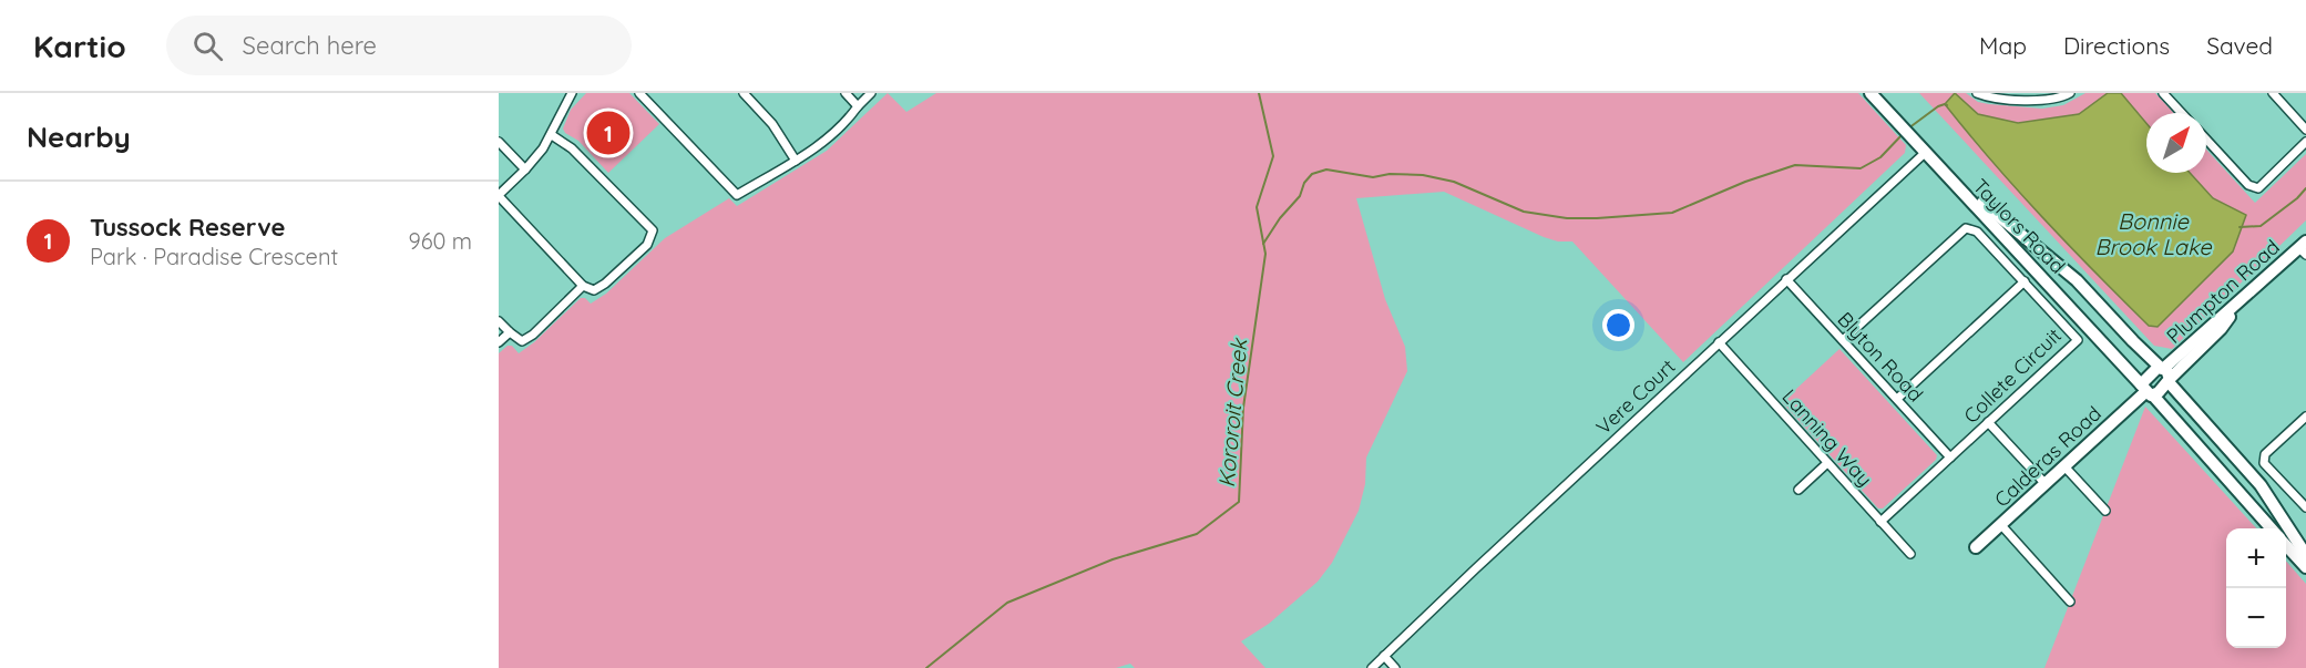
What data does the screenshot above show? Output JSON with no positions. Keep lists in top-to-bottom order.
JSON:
{
  "streets": {
    "street": [
      "Taylors Road",
      "Plumpton Road",
      "Blyton Road",
      "Collete Circuit",
      "Vere Court",
      "Lanning Way",
      "Calderas Road"
    ]
  },
  "crossings": [
    ["Taylors Road", "Vere Court"],
    ["Taylors Road", "Calderas Road"],
    ["Blyton Road", "Collete Circuit"],
    ["Blyton Road", "Vere Court"],
    ["Collete Circuit", "Lanning Way"],
    ["Vere Court", "Lanning Way"]
  ],
  "water": ["Bonnie Brook Lake", "Kororoit Creek"],
  "north": "top right",
  "page": {
    "header": "Kartio",
    "search": "Search here",
    "nav": ["Map", "Directions", "Saved"],
    "heading": "Nearby",
    "pins": "1",
    "list": [
      {
        "mark": "1",
        "name": "Tussock Reserve",
        "note": "Park · Paradise Crescent",
        "value": "960 m"
      }
    ],
    "map_buttons": ["+", "−"]
  }
}
